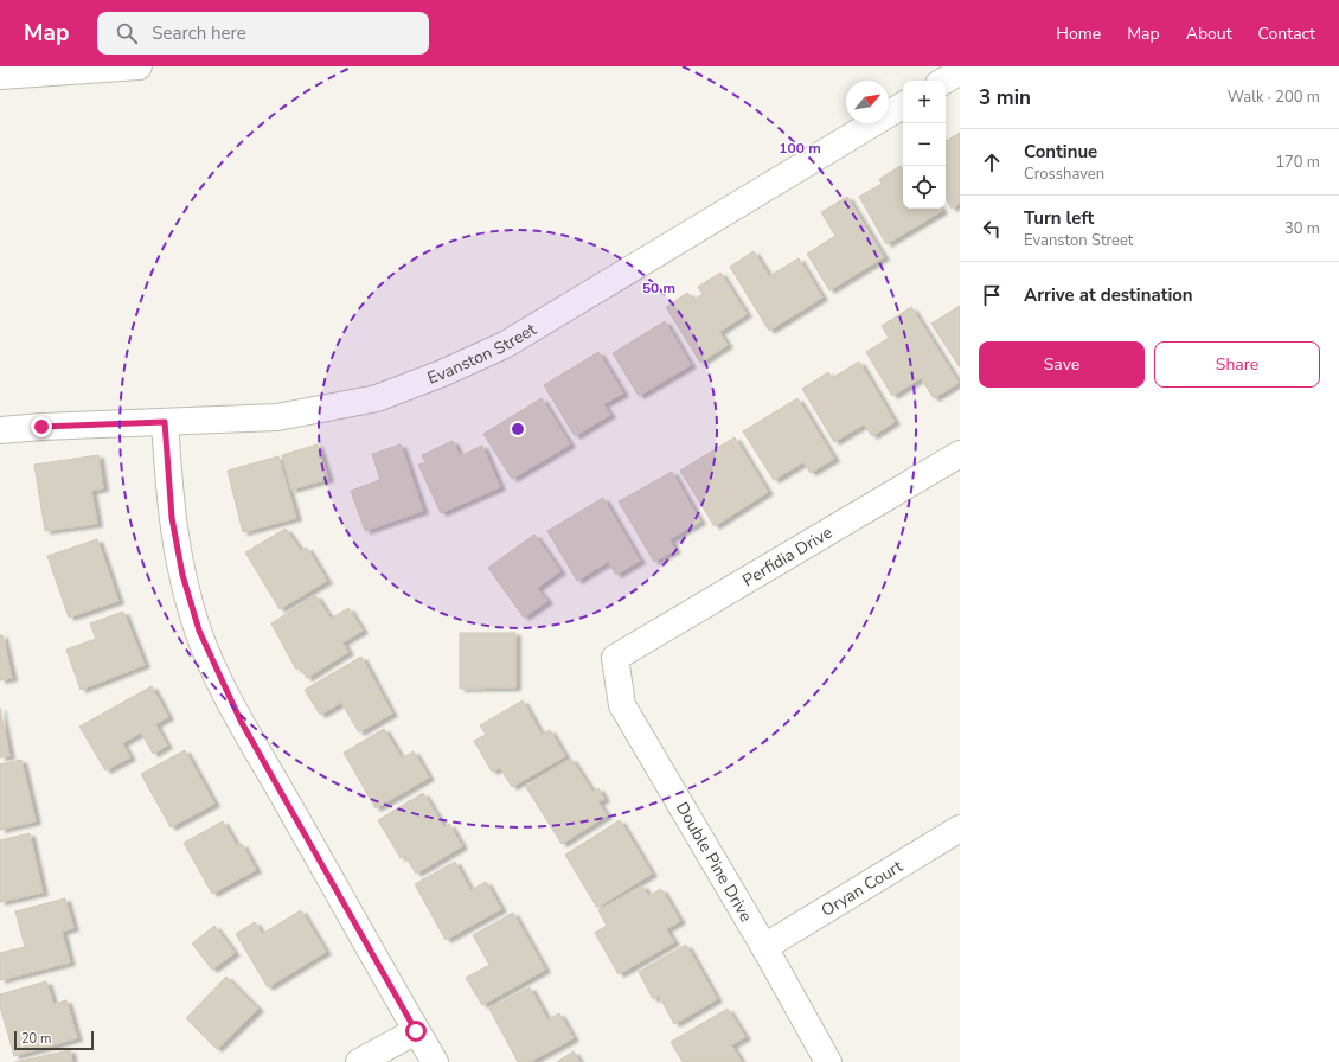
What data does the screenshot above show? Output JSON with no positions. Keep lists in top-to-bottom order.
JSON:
{
  "streets": {
    "street": [
      "Evanston Street",
      "Perfidia Drive",
      "Double Pine Drive",
      "Oryan Court"
    ]
  },
  "crossings": [
    ["Perfidia Drive", "Double Pine Drive"],
    ["Double Pine Drive", "Oryan Court"]
  ],
  "scale_bar": "20 m",
  "north": "top right",
  "page": {
    "header": "Map",
    "search": "Search here",
    "nav": [
      "Home",
      "Map",
      "About",
      "Contact"
    ],
    "heading": ["3 min", "Walk · 200 m"],
    "map_buttons": ["+", "−"],
    "list": [
      ["Continue", "Crosshaven", "170 m"],
      ["Turn left", "Evanston Street", "30 m"],
      "Arrive at destination"
    ],
    "buttons": ["Save", "Share"],
    "scale": "20 m"
  },
  "rings": ["100 m", "50 m"]
}
